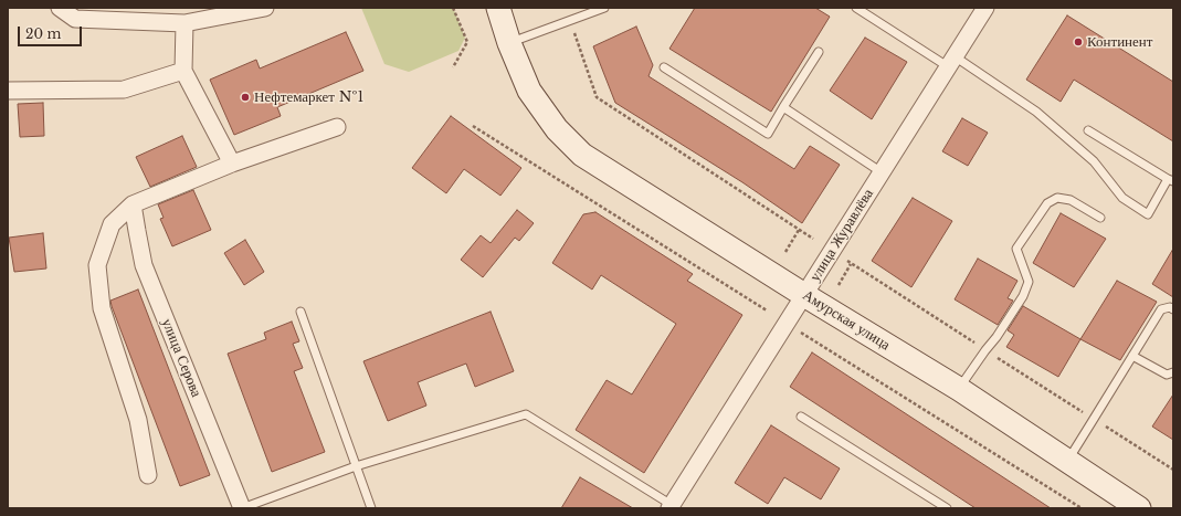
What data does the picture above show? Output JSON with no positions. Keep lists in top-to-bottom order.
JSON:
{
  "streets": {
    "main road": ["Амурская улица"],
    "street": ["улица Журавлёва", "улица Серова"]
  },
  "crossings": [
    ["улица Журавлёва", "Амурская улица"]
  ],
  "places": ["Континент", "Нефтемаркет №1"],
  "scale_bar": "20 m"
}
